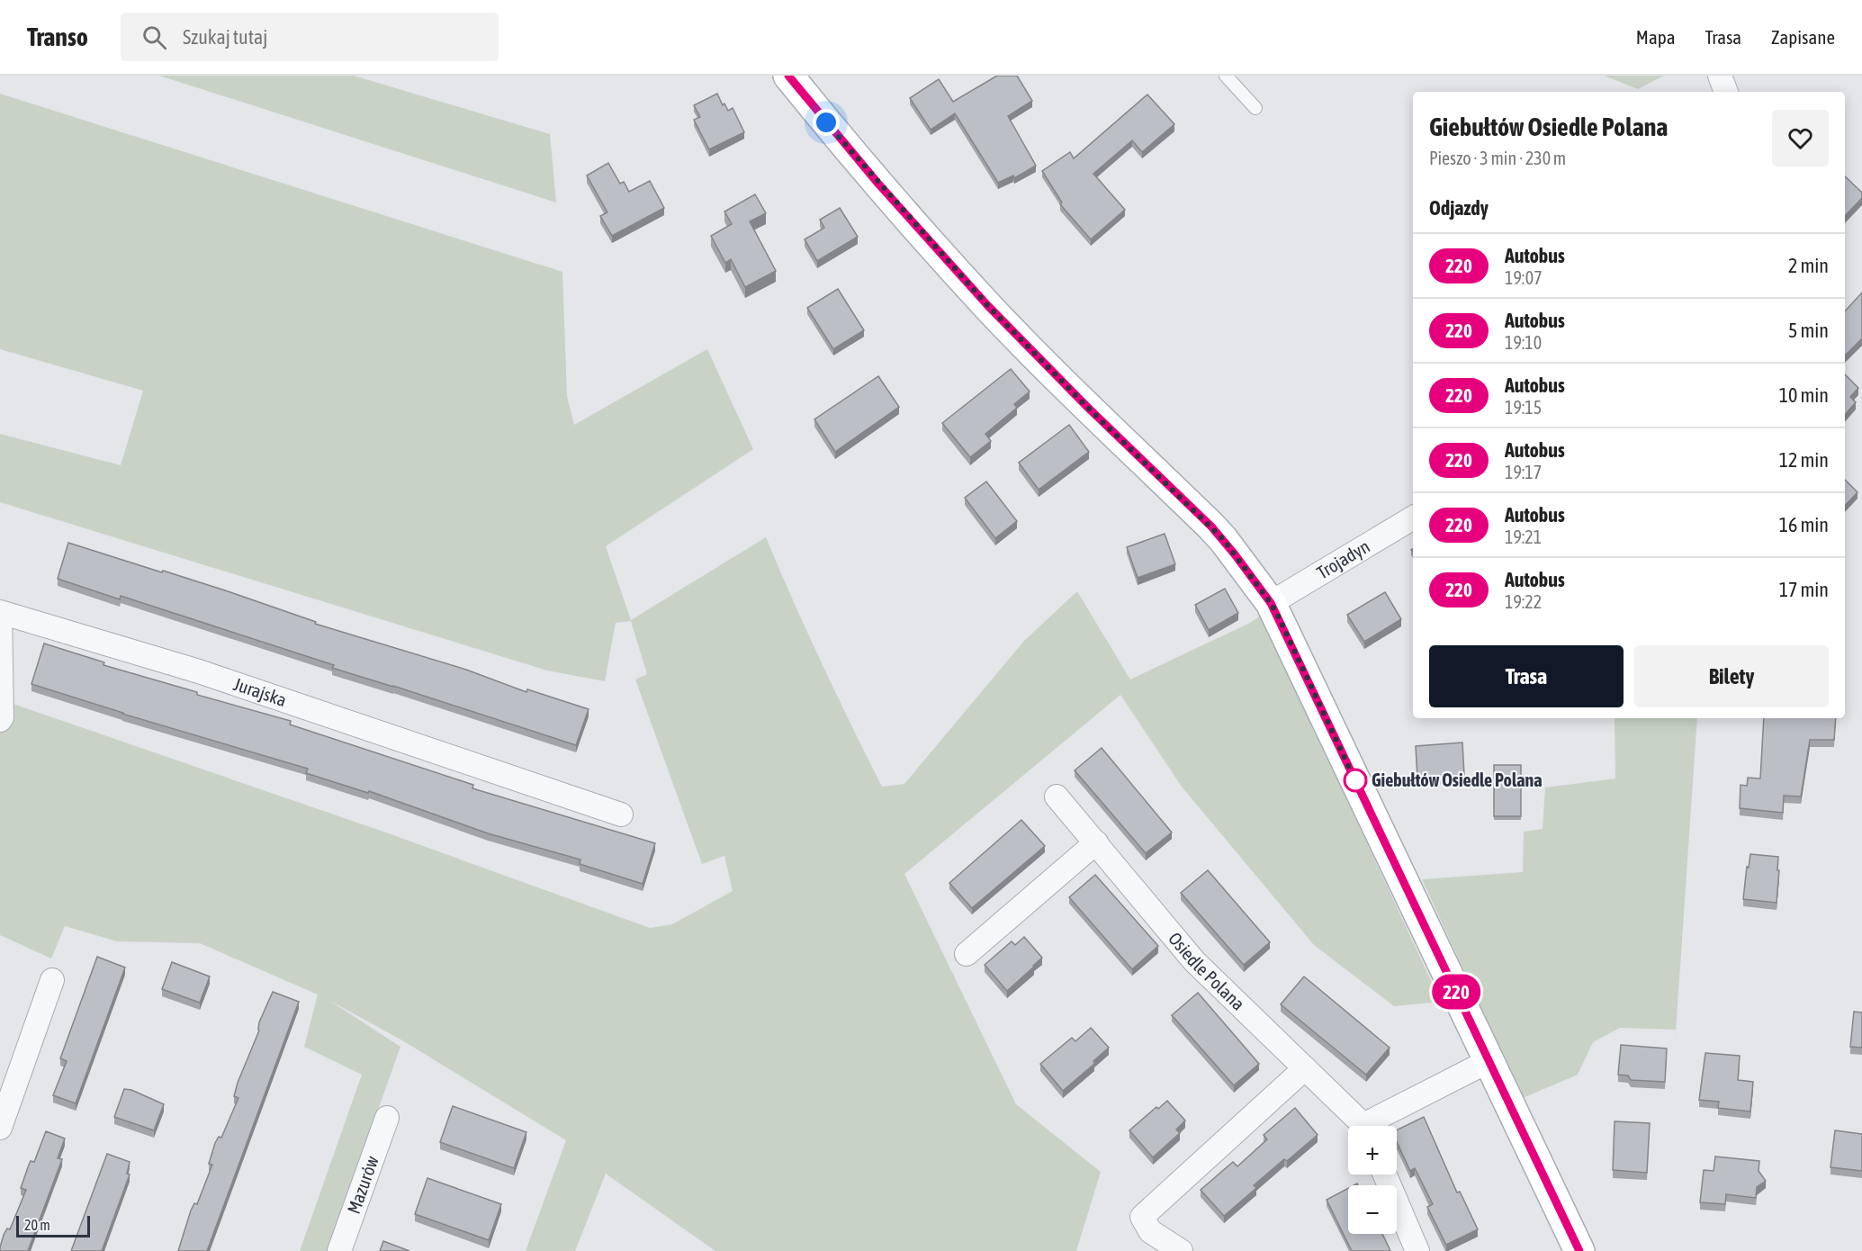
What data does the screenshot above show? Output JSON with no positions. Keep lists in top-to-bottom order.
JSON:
{
  "streets": {
    "street": [
      "Trojadyn",
      "Jurajska",
      "Osiedle Polana",
      "Mazurów"
    ]
  },
  "places": ["Giebułtów Osiedle Polana"],
  "lines": ["bus line 220"],
  "scale_bar": "20 m",
  "page": {
    "header": "Transo",
    "search": "Szukaj tutaj",
    "nav": ["Mapa", "Trasa", "Zapisane"],
    "on_map": "220",
    "heading": [
      ["Giebułtów Osiedle Polana", "Pieszo · 3 min · 230 m"],
      "Odjazdy"
    ],
    "list": [
      {
        "mark": "220",
        "name": "Autobus",
        "note": "19:07",
        "value": "2 min"
      },
      {
        "mark": "220",
        "name": "Autobus",
        "note": "19:10",
        "value": "5 min"
      },
      {
        "mark": "220",
        "name": "Autobus",
        "note": "19:15",
        "value": "10 min"
      },
      {
        "mark": "220",
        "name": "Autobus",
        "note": "19:17",
        "value": "12 min"
      },
      {
        "mark": "220",
        "name": "Autobus",
        "note": "19:21",
        "value": "16 min"
      },
      {
        "mark": "220",
        "name": "Autobus",
        "note": "19:22",
        "value": "17 min"
      }
    ],
    "buttons": ["Trasa", "Bilety"],
    "map_buttons": ["+", "−"],
    "scale": "20 m"
  }
}
